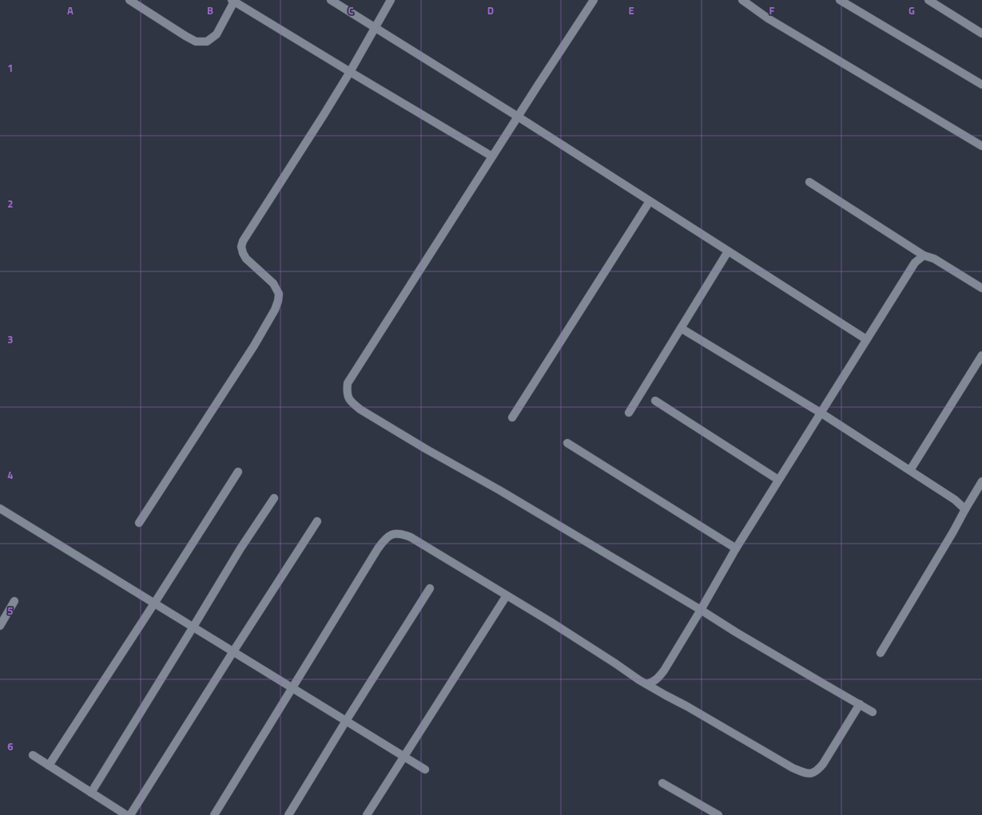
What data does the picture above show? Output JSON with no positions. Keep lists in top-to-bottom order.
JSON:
{
  "grid": {
    "columns": [
      "A",
      "B",
      "C",
      "D",
      "E",
      "F",
      "G"
    ],
    "rows": [
      "1",
      "2",
      "3",
      "4",
      "5",
      "6"
    ]
  }
}
